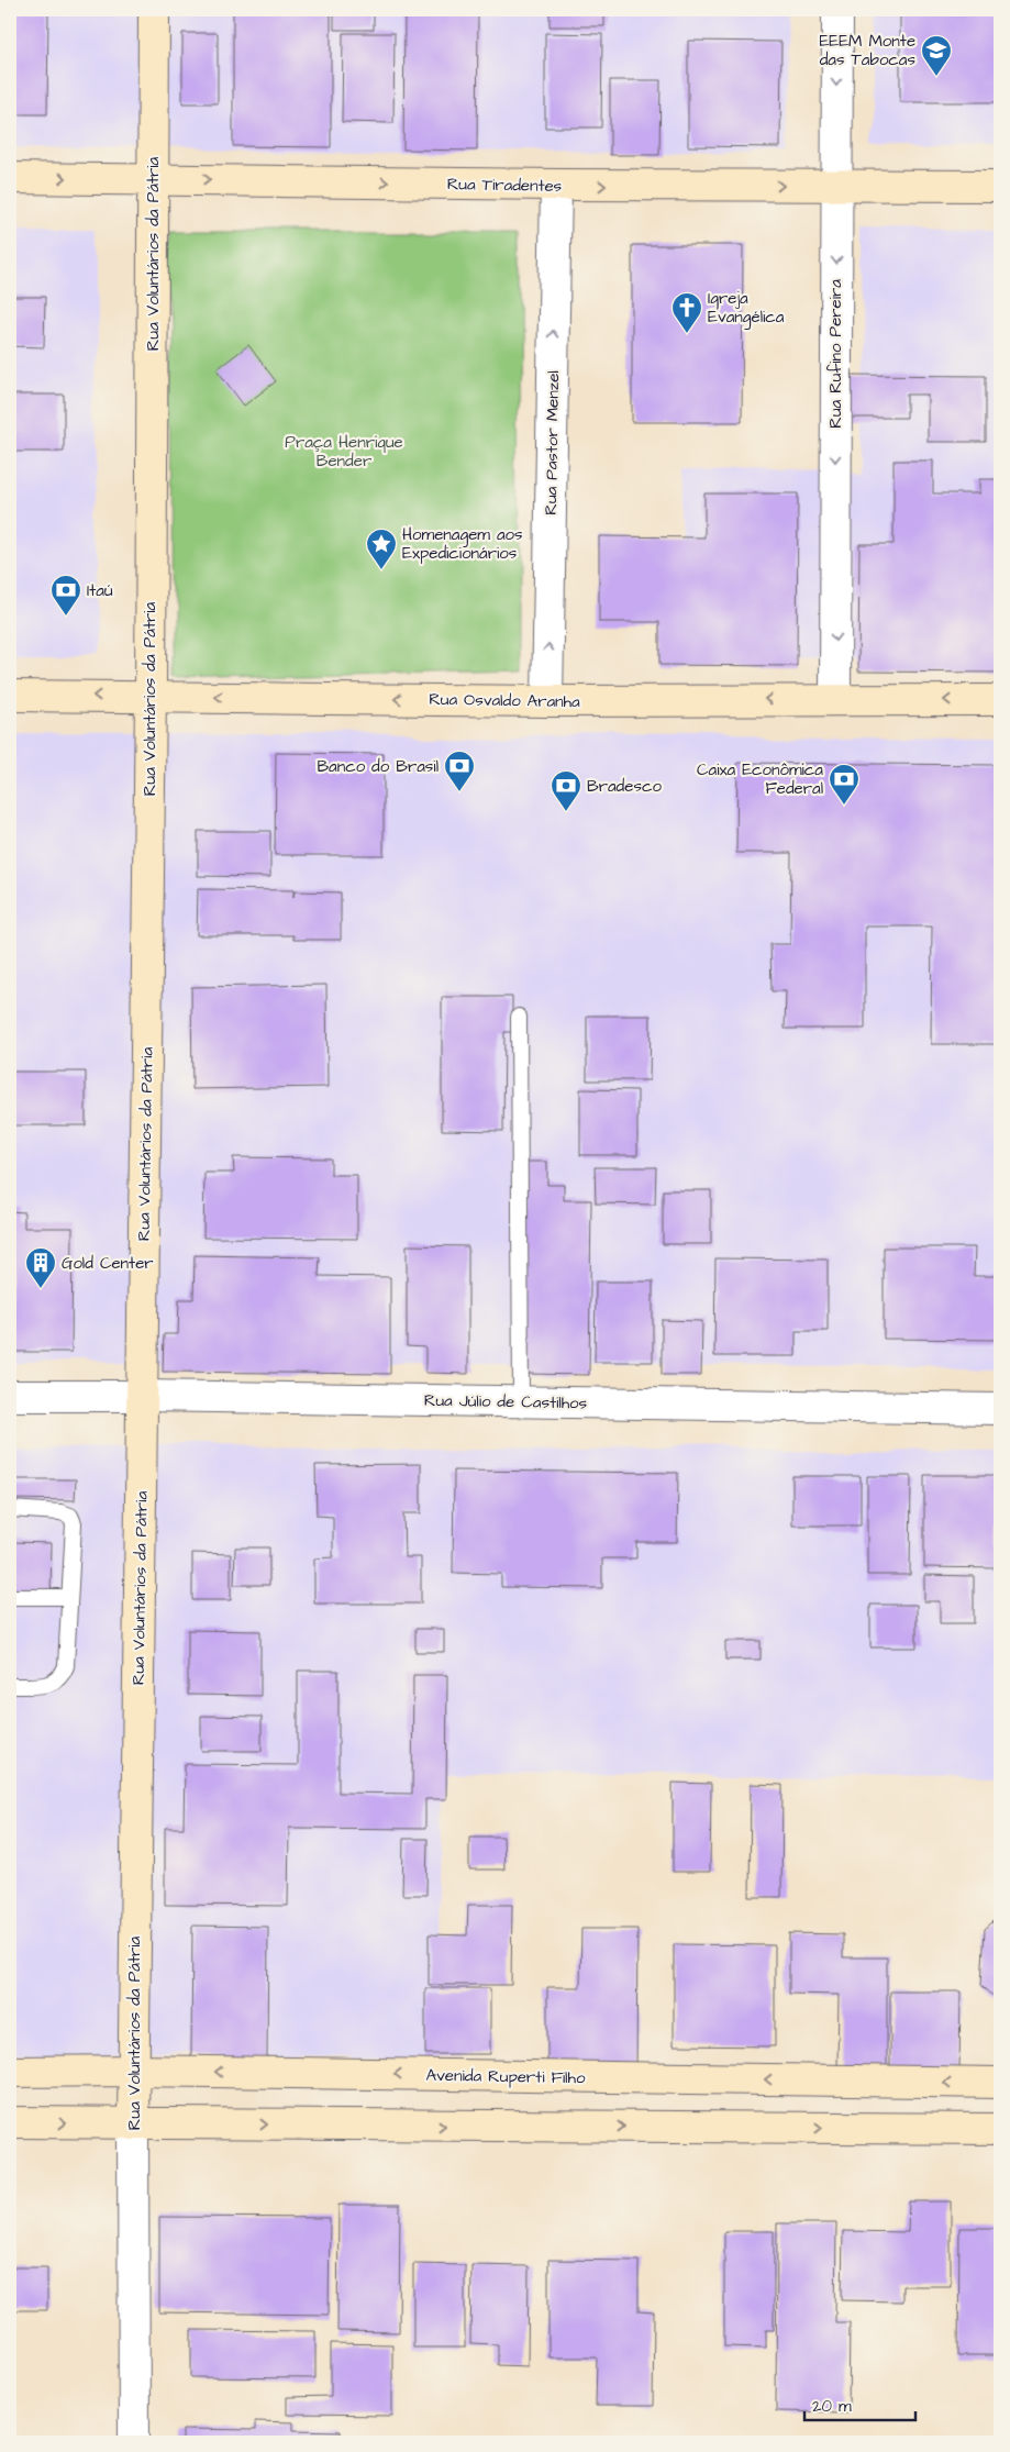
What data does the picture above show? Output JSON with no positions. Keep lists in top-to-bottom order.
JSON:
{
  "streets": {
    "main road": [
      "Rua Tiradentes",
      "Rua Voluntários da Pátria",
      "Rua Osvaldo Aranha",
      "Avenida Ruperti Filho"
    ],
    "street": ["Rua Rufino Pereira", "Rua Pastor Menzel", "Rua Júlio de Castilhos"]
  },
  "crossings": [
    ["Rua Tiradentes", "Rua Voluntários da Pátria"],
    ["Rua Tiradentes", "Rua Rufino Pereira"],
    ["Rua Tiradentes", "Rua Pastor Menzel"],
    ["Rua Voluntários da Pátria", "Rua Osvaldo Aranha"],
    ["Rua Voluntários da Pátria", "Rua Júlio de Castilhos"],
    ["Rua Voluntários da Pátria", "Avenida Ruperti Filho"],
    ["Rua Rufino Pereira", "Rua Osvaldo Aranha"],
    ["Rua Pastor Menzel", "Rua Osvaldo Aranha"]
  ],
  "one_way": [
    "Rua Tiradentes",
    "Rua Rufino Pereira",
    "Rua Pastor Menzel",
    "Rua Osvaldo Aranha"
  ],
  "parks": ["Praça Henrique Bender"],
  "places": {
    "school or university": ["EEEM Monte das Tabocas"],
    "church": ["Igreja Evangélica"],
    "place": ["Homenagem aos Expedicionários"],
    "bank": [
      "Itaú",
      "Banco do Brasil",
      "Caixa Econômica Federal",
      "Bradesco"
    ],
    "building": ["Gold Center"]
  },
  "scale_bar": "20 m"
}
